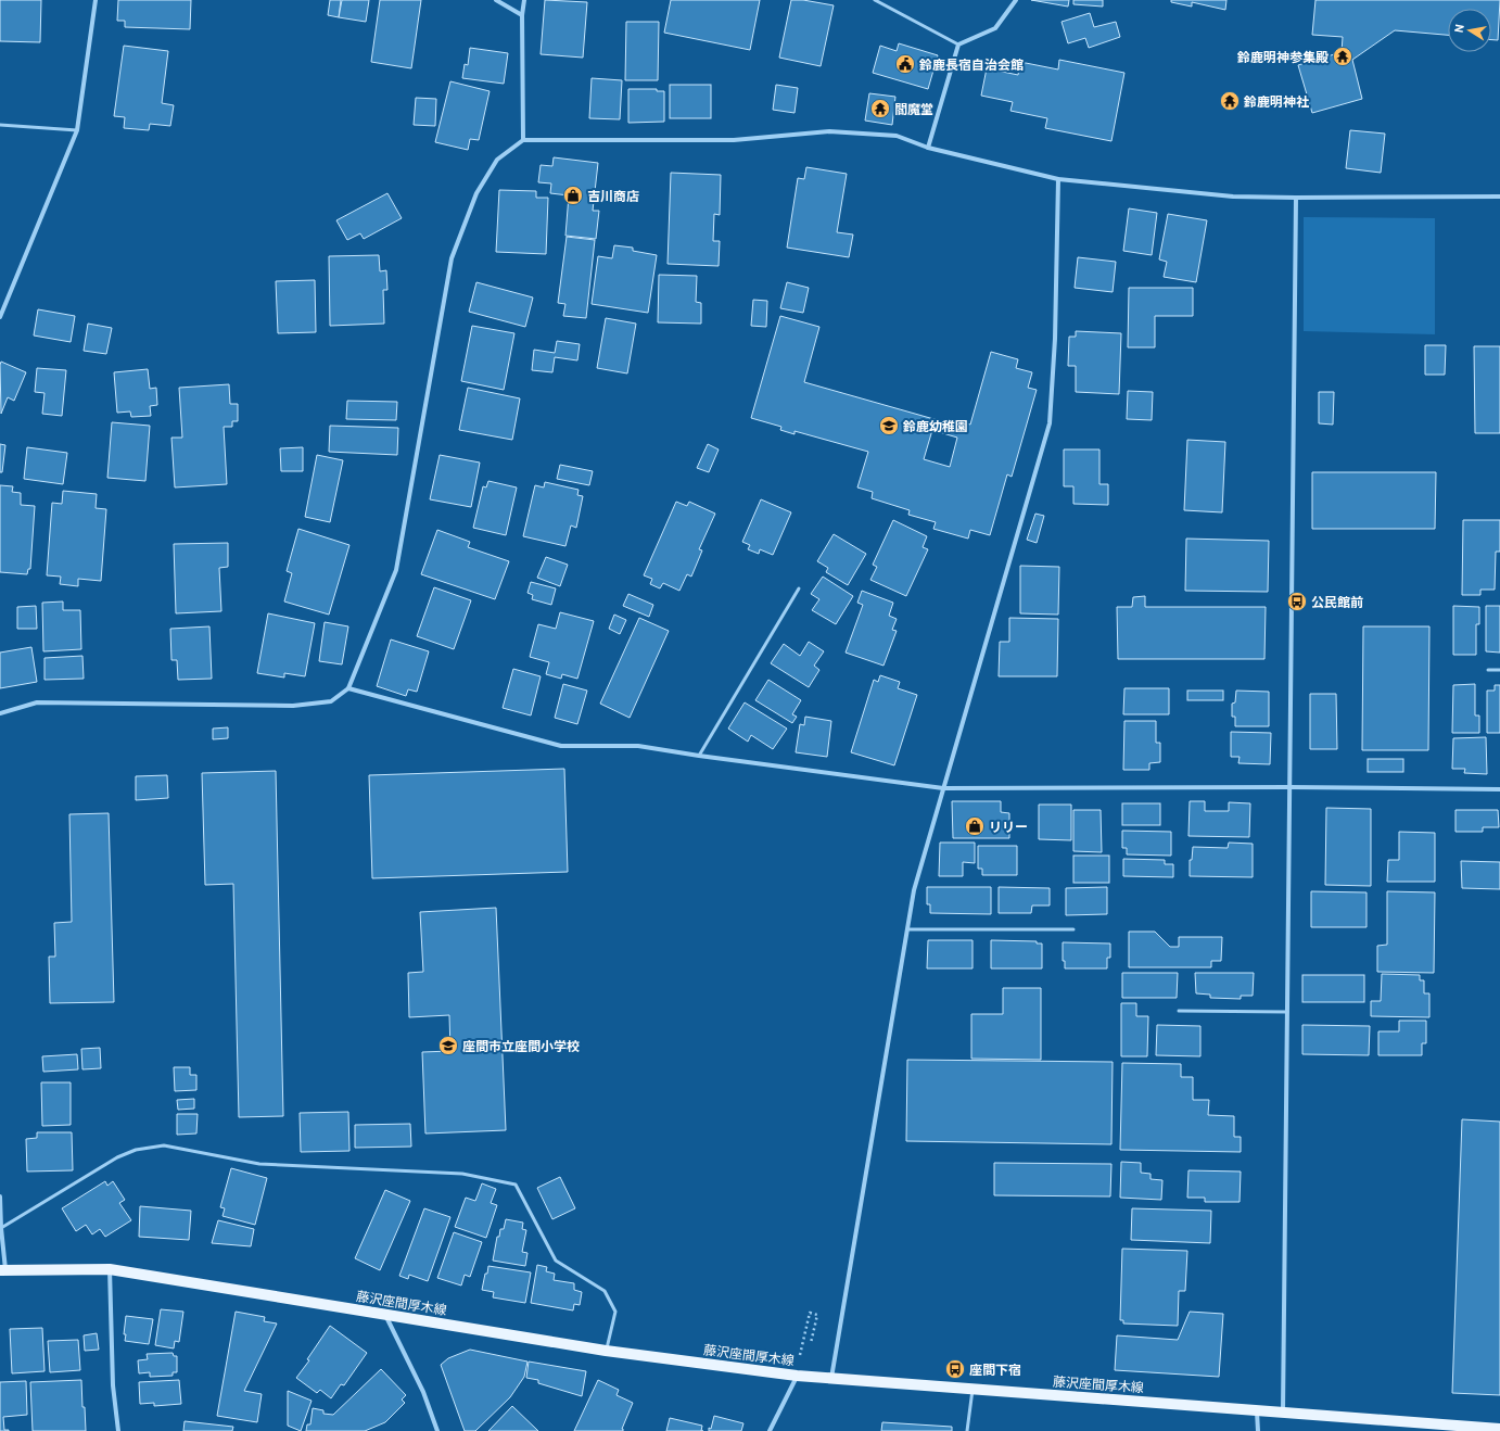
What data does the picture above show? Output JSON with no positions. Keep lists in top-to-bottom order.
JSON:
{
  "streets": {
    "main road": ["藤沢座間厚木線"]
  },
  "places": {
    "temple": ["鈴鹿明神参集殿", "鈴鹿明神社", "閻魔堂"],
    "public building": ["鈴鹿長宿自治会館"],
    "shop": ["吉川商店", "リリー"],
    "school or university": ["鈴鹿幼稚園", "座間市立座間小学校"],
    "bus stop": ["公民館前", "座間下宿"]
  },
  "north": "left"
}
